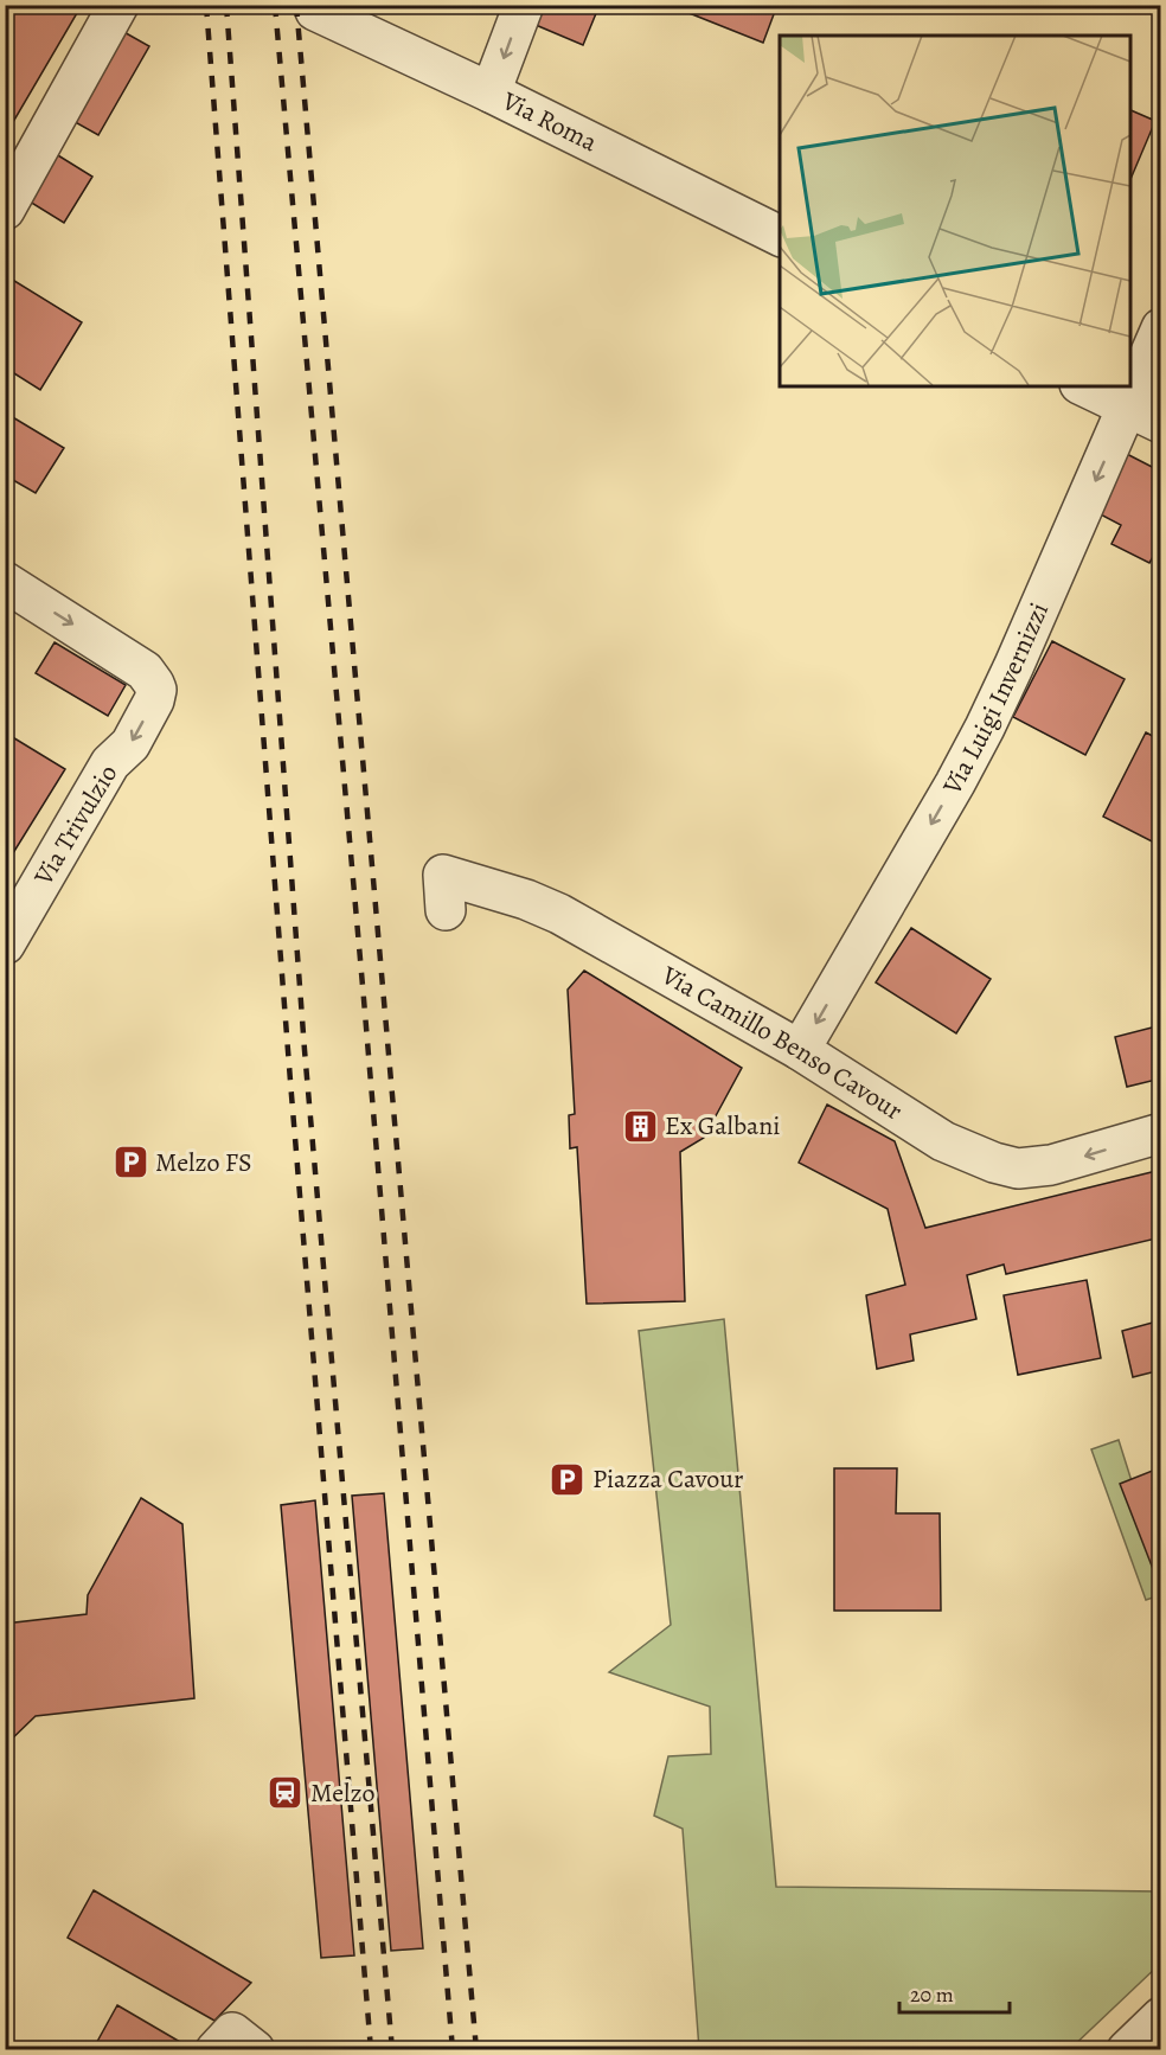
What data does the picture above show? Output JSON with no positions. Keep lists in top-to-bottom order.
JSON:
{
  "streets": {
    "street": [
      "Via Roma",
      "Via Luigi Invernizzi",
      "Via Trivulzio",
      "Via Camillo Benso Cavour"
    ]
  },
  "crossings": [
    ["Via Luigi Invernizzi", "Via Camillo Benso Cavour"]
  ],
  "one_way": ["Via Luigi Invernizzi", "Via Camillo Benso Cavour"],
  "places": {
    "building": ["Ex Galbani"],
    "parking": ["Melzo FS", "Piazza Cavour"],
    "station": ["Melzo"]
  },
  "scale_bar": "20 m"
}
